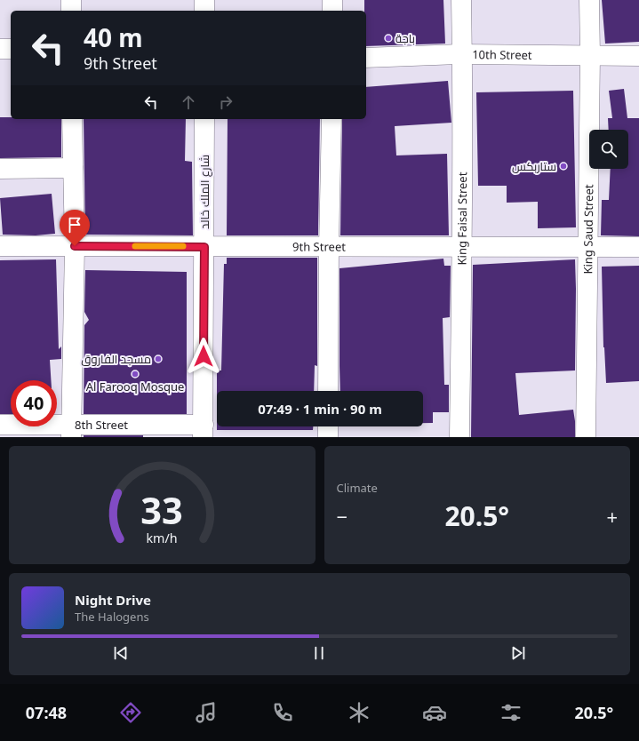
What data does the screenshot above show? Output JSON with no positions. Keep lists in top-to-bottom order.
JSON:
{
  "streets": {
    "street": [
      "10th Street",
      "شارع الملك خالد",
      "King Faisal Street",
      "King Saud Street",
      "9th Street",
      "8th Street"
    ]
  },
  "crossings": [
    ["10th Street", "King Faisal Street"],
    ["10th Street", "King Saud Street"],
    ["شارع الملك خالد", "9th Street"],
    ["شارع الملك خالد", "8th Street"],
    ["King Faisal Street", "9th Street"],
    ["King Saud Street", "9th Street"]
  ],
  "places": [
    "باجة",
    "ستاربكس",
    "مسجد الفاروق",
    "Al Farooq Mosque"
  ],
  "page": {
    "turn": ["40 m", "9th Street"],
    "limit": "40",
    "trip": "07:49 · 1 min · 90 m",
    "tile": "Climate",
    "heat": ["−", "20.5°", "+"],
    "song": ["Night Drive", "The Halogens"],
    "tabs": ["07:48", "20.5°"],
    "gauge": ["33", "km/h"]
  }
}
